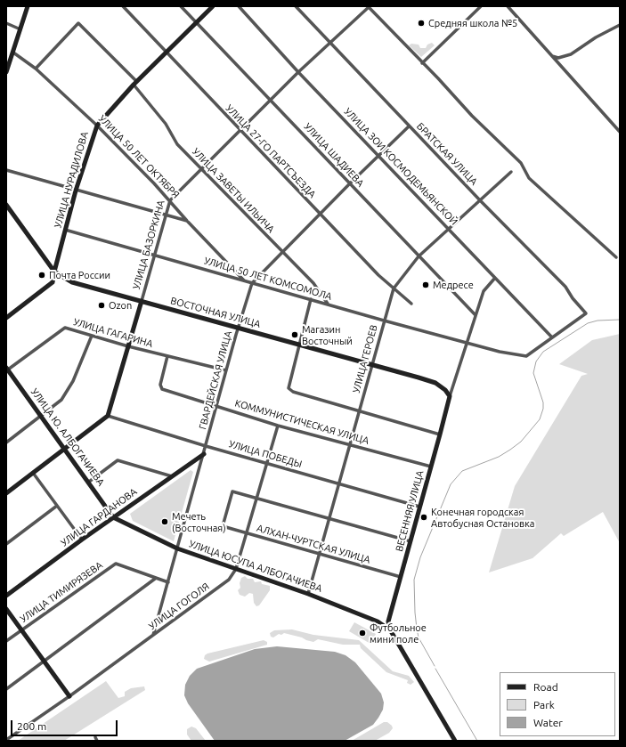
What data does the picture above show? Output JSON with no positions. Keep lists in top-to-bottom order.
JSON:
{
  "streets": {
    "street": [
      "УЛИЦА 27-ГО ПАРТСЪЕЗДА",
      "БРАТСКАЯ УЛИЦА",
      "УЛИЦА ШАДИЕВА",
      "УЛИЦА 50 ЛЕТ ОКТЯБРЯ",
      "УЛИЦА ЗОИ КОСМОДЕМЬЯНСКОЙ",
      "УЛИЦА НУРАДИЛОВА",
      "УЛИЦА ЗАВЕТЫ ИЛЬИЧА",
      "УЛИЦА БАЗОРКИНА",
      "УЛИЦА 50 ЛЕТ КОМСОМОЛА",
      "ВОСТОЧНАЯ УЛИЦА",
      "УЛИЦА ГАГАРИНА",
      "УЛИЦА ГЕРОЕВ",
      "ГВАРДЕЙСКАЯ УЛИЦА",
      "КОММУНИСТИЧЕСКАЯ УЛИЦА",
      "УЛИЦА Ю. АЛБОГАЧИЕВА",
      "УЛИЦА ПОБЕДЫ",
      "ВЕСЕННЯЯ УЛИЦА",
      "УЛИЦА ГАРДАНОВА",
      "АЛХАН-ЧУРТСКАЯ УЛИЦА",
      "УЛИЦА ЮСУПА АЛБОГАЧИЕВА",
      "УЛИЦА ТИМИРЯЗЕВА",
      "УЛИЦА ГОГОЛЯ"
    ]
  },
  "crossings": [
    ["УЛИЦА 27-ГО ПАРТСЪЕЗДА", "УЛИЦА НУРАДИЛОВА"],
    ["УЛИЦА 27-ГО ПАРТСЪЕЗДА", "УЛИЦА БАЗОРКИНА"],
    ["УЛИЦА 27-ГО ПАРТСЪЕЗДА", "УЛИЦА ГЕРОЕВ"],
    ["УЛИЦА 27-ГО ПАРТСЪЕЗДА", "ГВАРДЕЙСКАЯ УЛИЦА"],
    ["БРАТСКАЯ УЛИЦА", "УЛИЦА БАЗОРКИНА"],
    ["БРАТСКАЯ УЛИЦА", "УЛИЦА 50 ЛЕТ КОМСОМОЛА"],
    ["БРАТСКАЯ УЛИЦА", "УЛИЦА ГЕРОЕВ"],
    ["БРАТСКАЯ УЛИЦА", "ГВАРДЕЙСКАЯ УЛИЦА"],
    ["УЛИЦА ШАДИЕВА", "УЛИЦА НУРАДИЛОВА"],
    ["УЛИЦА ШАДИЕВА", "УЛИЦА БАЗОРКИНА"],
    ["УЛИЦА ШАДИЕВА", "УЛИЦА ГЕРОЕВ"],
    ["УЛИЦА ШАДИЕВА", "ГВАРДЕЙСКАЯ УЛИЦА"],
    ["УЛИЦА ШАДИЕВА", "ВЕСЕННЯЯ УЛИЦА"],
    ["УЛИЦА 50 ЛЕТ ОКТЯБРЯ", "УЛИЦА НУРАДИЛОВА"],
    ["УЛИЦА 50 ЛЕТ ОКТЯБРЯ", "УЛИЦА ЗАВЕТЫ ИЛЬИЧА"],
    ["УЛИЦА 50 ЛЕТ ОКТЯБРЯ", "УЛИЦА БАЗОРКИНА"],
    ["УЛИЦА 50 ЛЕТ ОКТЯБРЯ", "УЛИЦА 50 ЛЕТ КОМСОМОЛА"],
    ["УЛИЦА ЗОИ КОСМОДЕМЬЯНСКОЙ", "УЛИЦА БАЗОРКИНА"],
    ["УЛИЦА ЗОИ КОСМОДЕМЬЯНСКОЙ", "УЛИЦА 50 ЛЕТ КОМСОМОЛА"],
    ["УЛИЦА ЗОИ КОСМОДЕМЬЯНСКОЙ", "УЛИЦА ГЕРОЕВ"],
    ["УЛИЦА ЗОИ КОСМОДЕМЬЯНСКОЙ", "ГВАРДЕЙСКАЯ УЛИЦА"],
    ["УЛИЦА ЗОИ КОСМОДЕМЬЯНСКОЙ", "ВЕСЕННЯЯ УЛИЦА"],
    ["УЛИЦА НУРАДИЛОВА", "УЛИЦА ЗАВЕТЫ ИЛЬИЧА"],
    ["УЛИЦА НУРАДИЛОВА", "УЛИЦА 50 ЛЕТ КОМСОМОЛА"],
    ["УЛИЦА НУРАДИЛОВА", "ВОСТОЧНАЯ УЛИЦА"],
    ["УЛИЦА ЗАВЕТЫ ИЛЬИЧА", "УЛИЦА БАЗОРКИНА"],
    ["УЛИЦА ЗАВЕТЫ ИЛЬИЧА", "УЛИЦА 50 ЛЕТ КОМСОМОЛА"],
    ["УЛИЦА ЗАВЕТЫ ИЛЬИЧА", "ГВАРДЕЙСКАЯ УЛИЦА"],
    ["УЛИЦА БАЗОРКИНА", "УЛИЦА 50 ЛЕТ КОМСОМОЛА"],
    ["УЛИЦА БАЗОРКИНА", "ВОСТОЧНАЯ УЛИЦА"],
    ["УЛИЦА БАЗОРКИНА", "УЛИЦА ГАГАРИНА"],
    ["УЛИЦА БАЗОРКИНА", "УЛИЦА ПОБЕДЫ"],
    ["УЛИЦА 50 ЛЕТ КОМСОМОЛА", "УЛИЦА ГЕРОЕВ"],
    ["УЛИЦА 50 ЛЕТ КОМСОМОЛА", "ГВАРДЕЙСКАЯ УЛИЦА"],
    ["УЛИЦА 50 ЛЕТ КОМСОМОЛА", "ВЕСЕННЯЯ УЛИЦА"],
    ["ВОСТОЧНАЯ УЛИЦА", "УЛИЦА ГЕРОЕВ"],
    ["ВОСТОЧНАЯ УЛИЦА", "ГВАРДЕЙСКАЯ УЛИЦА"],
    ["ВОСТОЧНАЯ УЛИЦА", "ВЕСЕННЯЯ УЛИЦА"],
    ["УЛИЦА ГАГАРИНА", "ГВАРДЕЙСКАЯ УЛИЦА"],
    ["УЛИЦА ГАГАРИНА", "КОММУНИСТИЧЕСКАЯ УЛИЦА"],
    ["УЛИЦА ГАГАРИНА", "УЛИЦА Ю. АЛБОГАЧИЕВА"],
    ["УЛИЦА ГЕРОЕВ", "КОММУНИСТИЧЕСКАЯ УЛИЦА"],
    ["УЛИЦА ГЕРОЕВ", "УЛИЦА ПОБЕДЫ"],
    ["УЛИЦА ГЕРОЕВ", "АЛХАН-ЧУРТСКАЯ УЛИЦА"],
    ["УЛИЦА ГЕРОЕВ", "УЛИЦА ЮСУПА АЛБОГАЧИЕВА"],
    ["ГВАРДЕЙСКАЯ УЛИЦА", "КОММУНИСТИЧЕСКАЯ УЛИЦА"],
    ["ГВАРДЕЙСКАЯ УЛИЦА", "УЛИЦА ПОБЕДЫ"],
    ["ГВАРДЕЙСКАЯ УЛИЦА", "УЛИЦА ГАРДАНОВА"],
    ["ГВАРДЕЙСКАЯ УЛИЦА", "УЛИЦА ЮСУПА АЛБОГАЧИЕВА"],
    ["ГВАРДЕЙСКАЯ УЛИЦА", "УЛИЦА ТИМИРЯЗЕВА"],
    ["ГВАРДЕЙСКАЯ УЛИЦА", "УЛИЦА ГОГОЛЯ"],
    ["КОММУНИСТИЧЕСКАЯ УЛИЦА", "ВЕСЕННЯЯ УЛИЦА"],
    ["КОММУНИСТИЧЕСКАЯ УЛИЦА", "УЛИЦА ГОГОЛЯ"],
    ["УЛИЦА Ю. АЛБОГАЧИЕВА", "УЛИЦА ГАРДАНОВА"],
    ["УЛИЦА Ю. АЛБОГАЧИЕВА", "УЛИЦА ЮСУПА АЛБОГАЧИЕВА"],
    ["УЛИЦА ПОБЕДЫ", "ВЕСЕННЯЯ УЛИЦА"],
    ["УЛИЦА ПОБЕДЫ", "УЛИЦА ГОГОЛЯ"],
    ["ВЕСЕННЯЯ УЛИЦА", "АЛХАН-ЧУРТСКАЯ УЛИЦА"],
    ["ВЕСЕННЯЯ УЛИЦА", "УЛИЦА ЮСУПА АЛБОГАЧИЕВА"],
    ["УЛИЦА ГАРДАНОВА", "УЛИЦА ЮСУПА АЛБОГАЧИЕВА"],
    ["АЛХАН-ЧУРТСКАЯ УЛИЦА", "УЛИЦА ГОГОЛЯ"],
    ["УЛИЦА ЮСУПА АЛБОГАЧИЕВА", "УЛИЦА ГОГОЛЯ"]
  ],
  "places": [
    "Средняя школа №5",
    "Почта России",
    "Медресе",
    "Ozon",
    "Магазин Восточный",
    "Конечная городская Автобусная Остановка",
    "Мечеть (Восточная)",
    "Футбольное мини поле"
  ],
  "legend": ["Road", "Park", "Water"],
  "scale_bar": "200 m"
}
